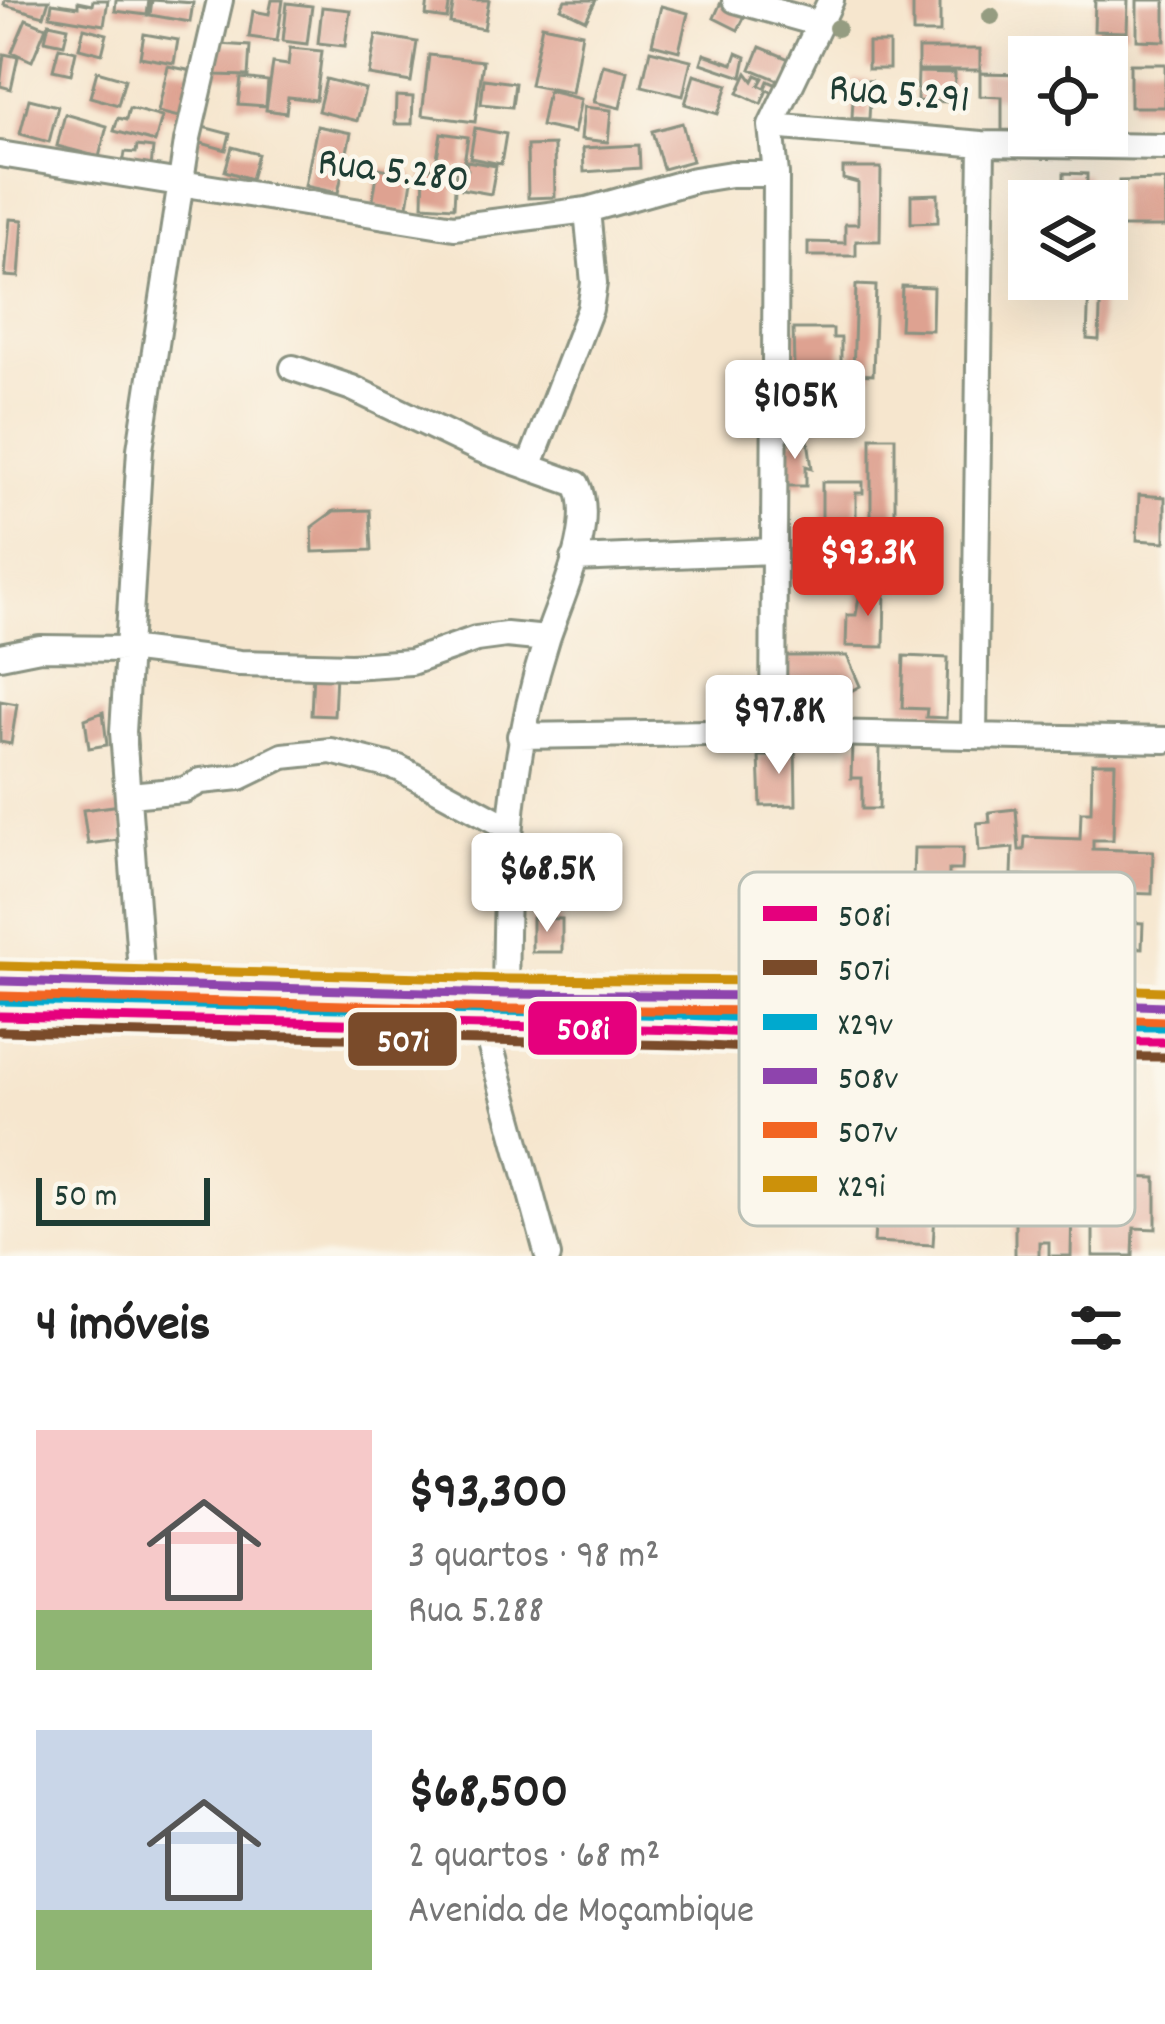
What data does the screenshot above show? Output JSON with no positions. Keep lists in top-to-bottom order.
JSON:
{
  "streets": {
    "street": ["Rua 5.291", "Rua 5.280"]
  },
  "lines": [
    "transit line X29i",
    "transit line 508v",
    "transit line 507v",
    "transit line X29v",
    "transit line 508i",
    "transit line 507i"
  ],
  "legend": [
    "508i",
    "507i",
    "X29v",
    "508v",
    "507v",
    "X29i"
  ],
  "scale_bar": "50 m",
  "page": {
    "price": [
      "$105K",
      "$93.3K",
      "$97.8K",
      "$68.5K"
    ],
    "scale": "50 m",
    "heading": "4 imóveis",
    "list": [
      {
        "name": "$93,300",
        "note": "3 quartos · 98 m² · Rua 5.288"
      },
      {
        "name": "$68,500",
        "note": "2 quartos · 68 m² · Avenida de Moçambique"
      }
    ]
  }
}
